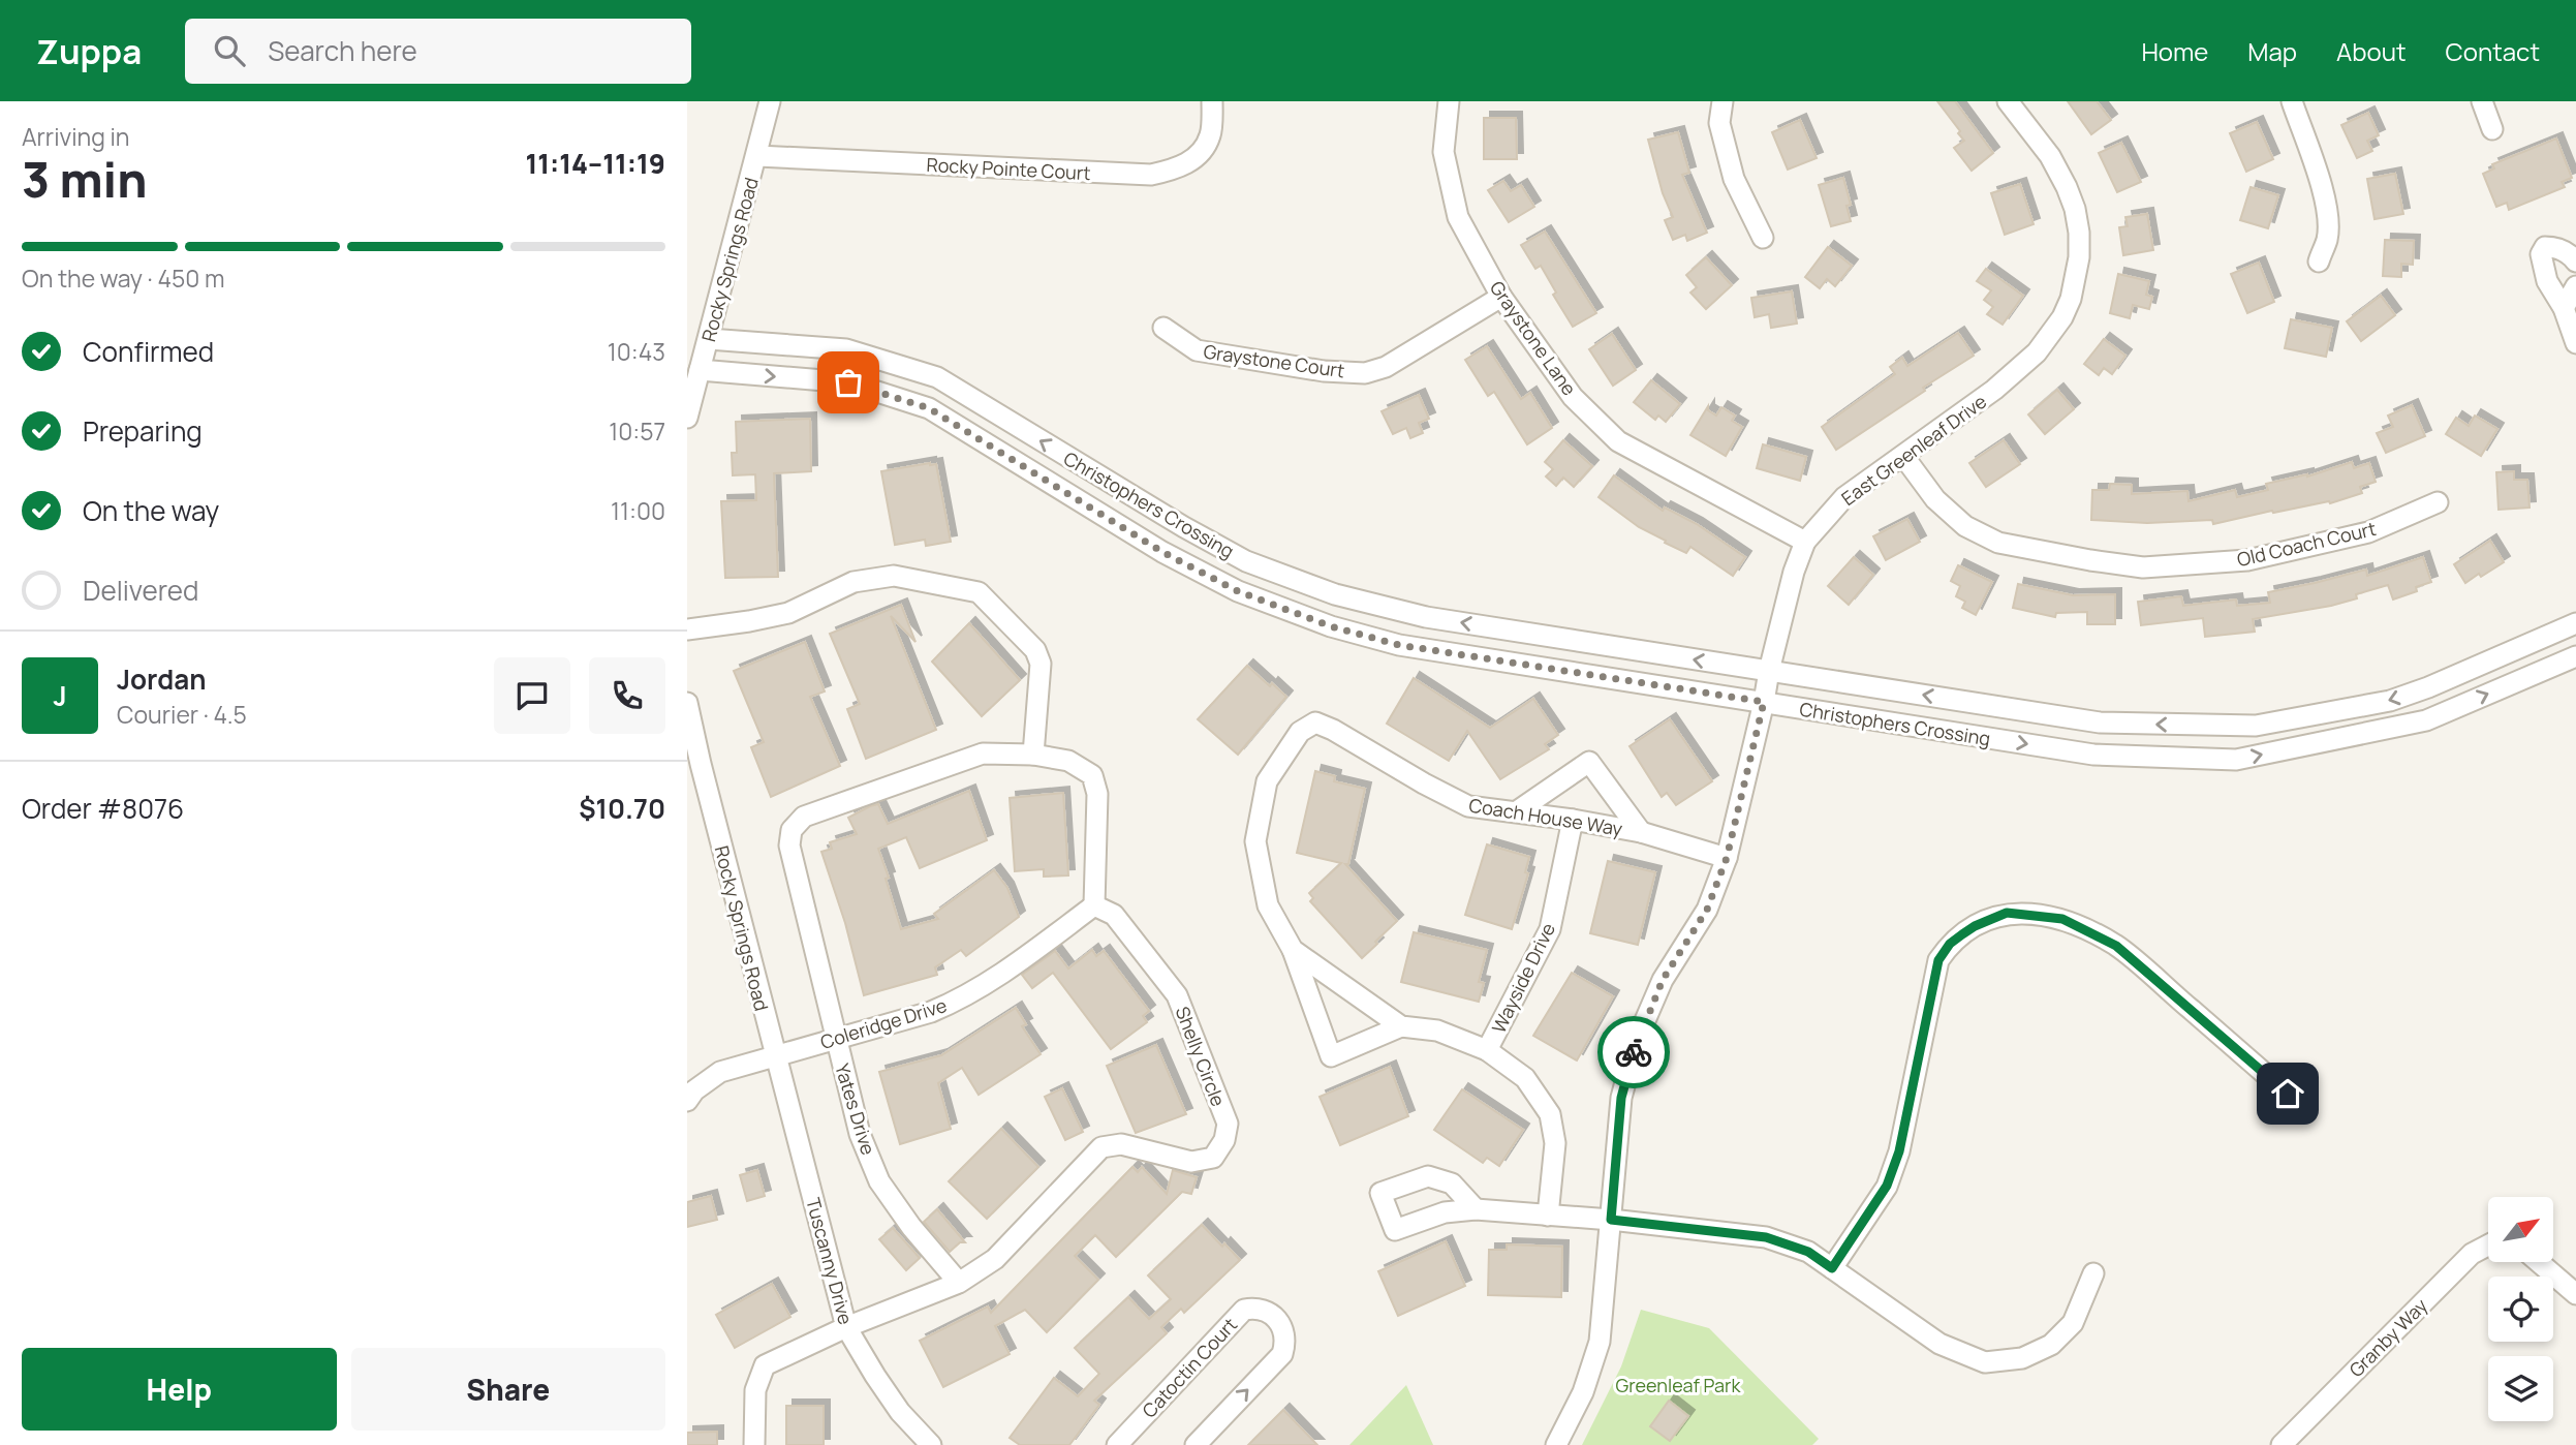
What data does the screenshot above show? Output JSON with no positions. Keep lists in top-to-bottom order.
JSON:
{
  "streets": {
    "street": [
      "Rocky Pointe Court",
      "Rocky Springs Road",
      "Graystone Lane",
      "Graystone Court",
      "East Greenleaf Drive",
      "Christophers Crossing",
      "Old Coach Court",
      "Coach House Way",
      "Wayside Drive",
      "Coleridge Drive",
      "Shelly Circle",
      "Yates Drive",
      "Tuscanny Drive",
      "Granby Way",
      "Catoctin Court"
    ]
  },
  "crossings": [
    ["Rocky Pointe Court", "Rocky Springs Road"],
    ["Rocky Springs Road", "Christophers Crossing"],
    ["Rocky Springs Road", "Coleridge Drive"],
    ["Rocky Springs Road", "Tuscanny Drive"],
    ["Graystone Lane", "Graystone Court"],
    ["Graystone Lane", "East Greenleaf Drive"],
    ["East Greenleaf Drive", "Christophers Crossing"],
    ["East Greenleaf Drive", "Old Coach Court"],
    ["East Greenleaf Drive", "Coach House Way"],
    ["Coach House Way", "Wayside Drive"],
    ["Coleridge Drive", "Shelly Circle"],
    ["Coleridge Drive", "Yates Drive"],
    ["Coleridge Drive", "Tuscanny Drive"],
    ["Shelly Circle", "Yates Drive"],
    ["Shelly Circle", "Tuscanny Drive"]
  ],
  "parks": ["Greenleaf Park"],
  "north": "top right",
  "page": {
    "header": "Zuppa",
    "search": "Search here",
    "nav": [
      "Home",
      "Map",
      "About",
      "Contact"
    ],
    "heading": ["3 min", "Arriving in", "11:14–11:19"],
    "panel": [
      "Jordan",
      "Courier · 4.5",
      "Order #8076",
      "$10.70"
    ],
    "bar": "On the way · 450 m",
    "list": [
      ["Confirmed", "10:43"],
      ["Preparing", "10:57"],
      ["On the way", "11:00"],
      "Delivered"
    ],
    "round": "J",
    "buttons": ["Help", "Share"]
  }
}
